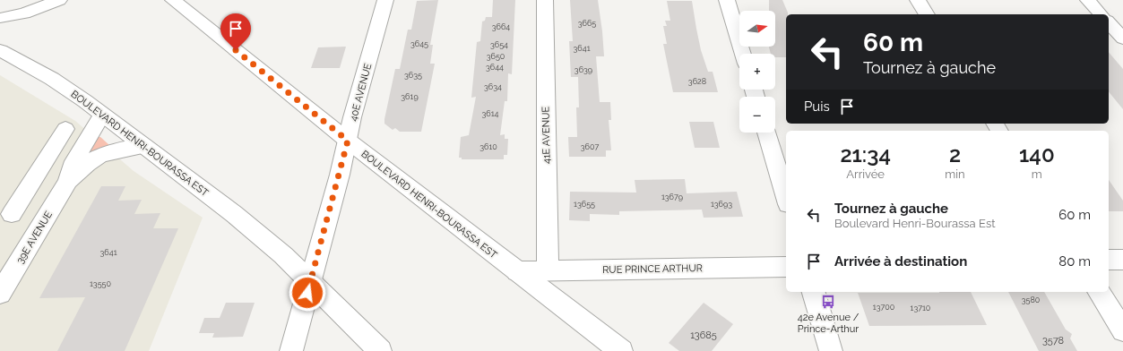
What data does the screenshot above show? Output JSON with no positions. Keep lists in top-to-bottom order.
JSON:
{
  "streets": {
    "street": [
      "40E AVENUE",
      "41E AVENUE",
      "BOULEVARD HENRI-BOURASSA EST",
      "39E AVENUE",
      "RUE PRINCE ARTHUR"
    ]
  },
  "crossings": [
    ["40E AVENUE", "BOULEVARD HENRI-BOURASSA EST"],
    ["41E AVENUE", "RUE PRINCE ARTHUR"],
    ["BOULEVARD HENRI-BOURASSA EST", "39E AVENUE"],
    ["BOULEVARD HENRI-BOURASSA EST", "RUE PRINCE ARTHUR"]
  ],
  "places": {
    "bus stop": ["42e Avenue / Prince-Arthur"]
  },
  "house_numbers": [
    "3665",
    "3664",
    "3645",
    "3654",
    "3641",
    "3650",
    "3644",
    "3639",
    "3635",
    "3628",
    "3634",
    "3619",
    "3614",
    "3610",
    "3607",
    "13679",
    "13655",
    "13693",
    "3641",
    "13550",
    "3580",
    "13700",
    "13710",
    "13685",
    "3578"
  ],
  "north": "right",
  "page": {
    "map_buttons": ["+", "−"],
    "turn": ["60 m", "Tournez à gauche"],
    "then": "Puis",
    "eta": [
      "21:34",
      "Arrivée",
      "2",
      "min",
      "140",
      "m"
    ],
    "list": [
      {
        "name": "Tournez à gauche",
        "note": "Boulevard Henri-Bourassa Est",
        "value": "60 m"
      },
      {
        "name": "Arrivée à destination",
        "value": "80 m"
      }
    ]
  }
}
